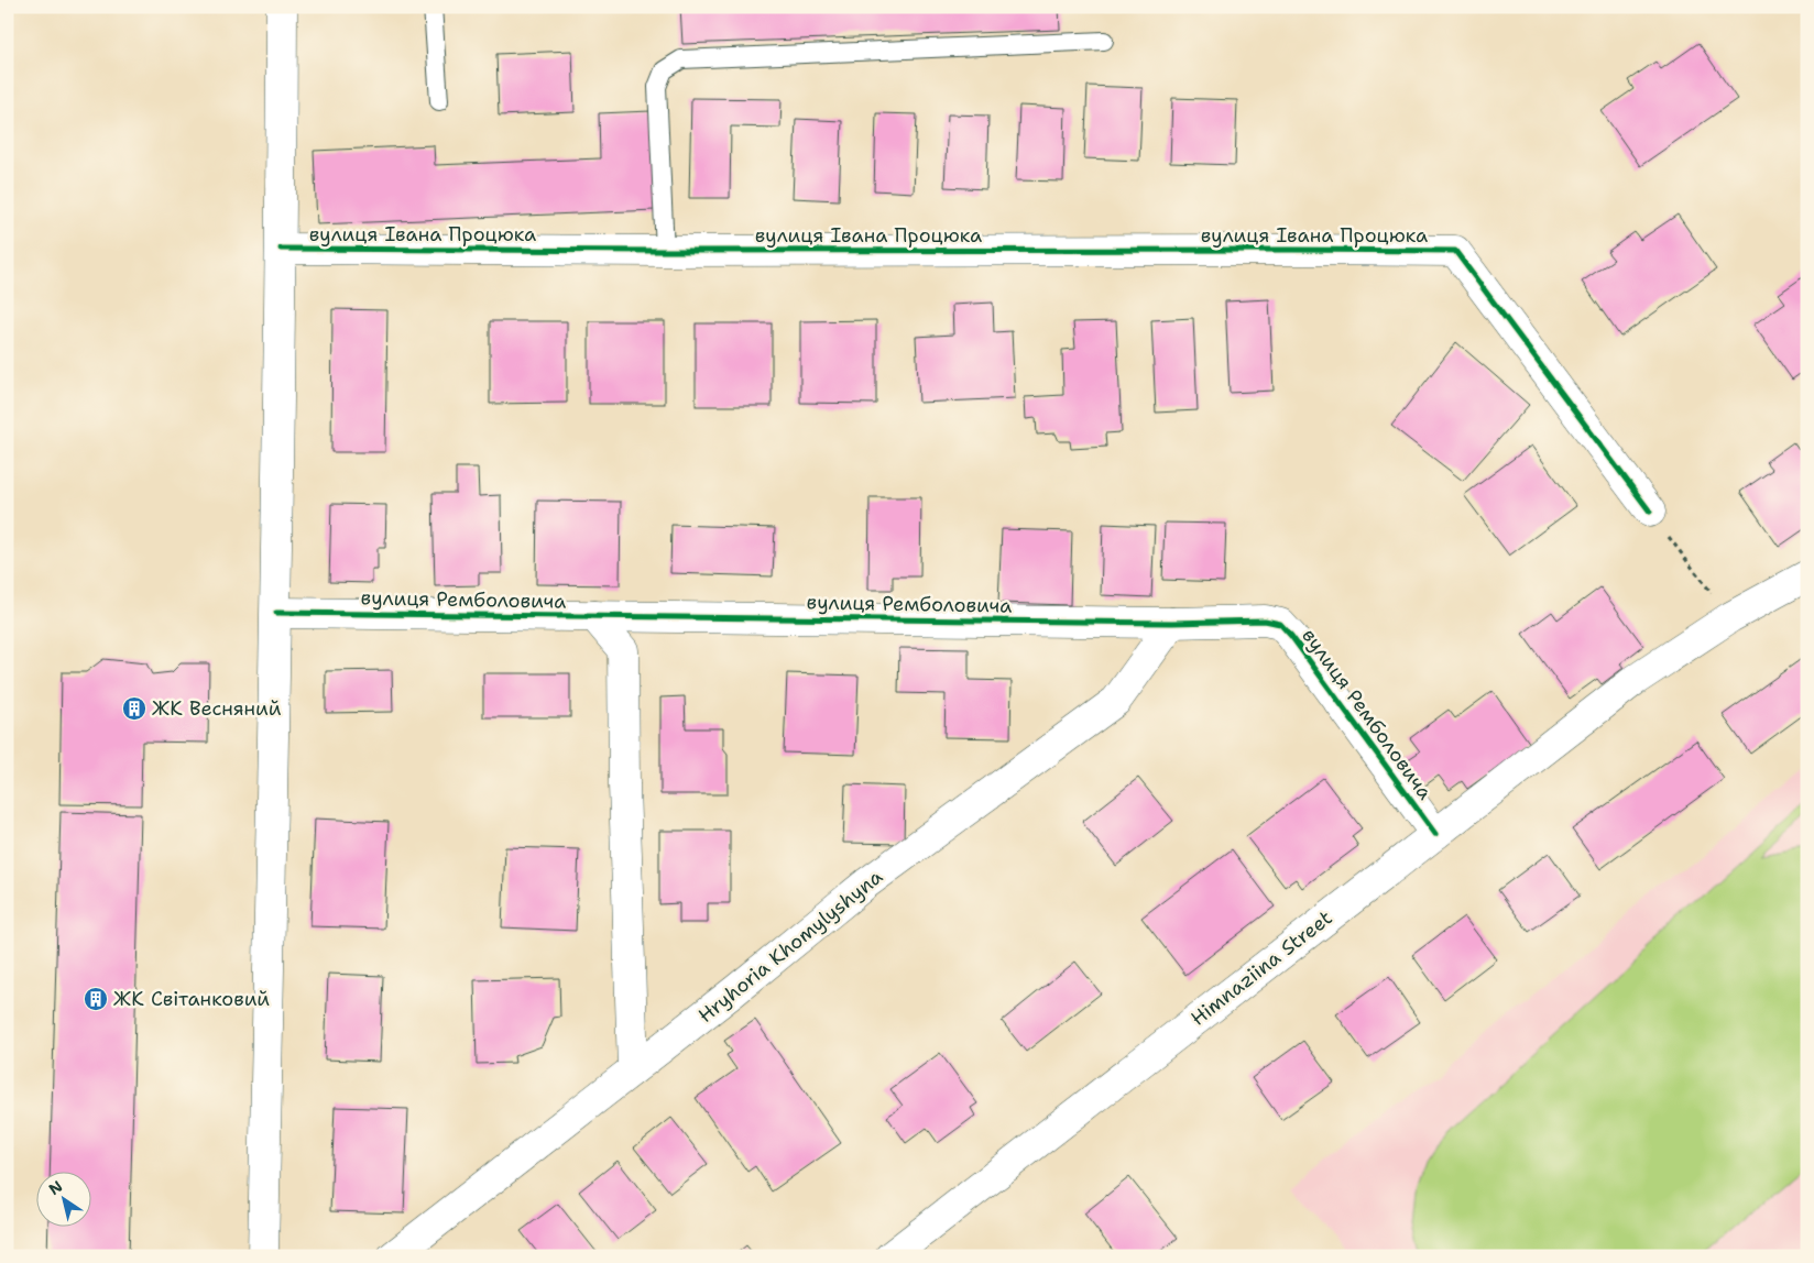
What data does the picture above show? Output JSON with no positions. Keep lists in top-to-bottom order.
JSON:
{
  "streets": {
    "street": [
      "вулиця Івана Процюка",
      "вулиця Ремболовича",
      "Hryhoria Khomylyshyna",
      "Himnaziina Street"
    ]
  },
  "crossings": [
    ["вулиця Ремболовича", "Hryhoria Khomylyshyna"],
    ["вулиця Ремболовича", "Himnaziina Street"]
  ],
  "places": {
    "building": ["ЖК Весняний", "ЖК Світанковий"]
  },
  "north": "top left"
}
